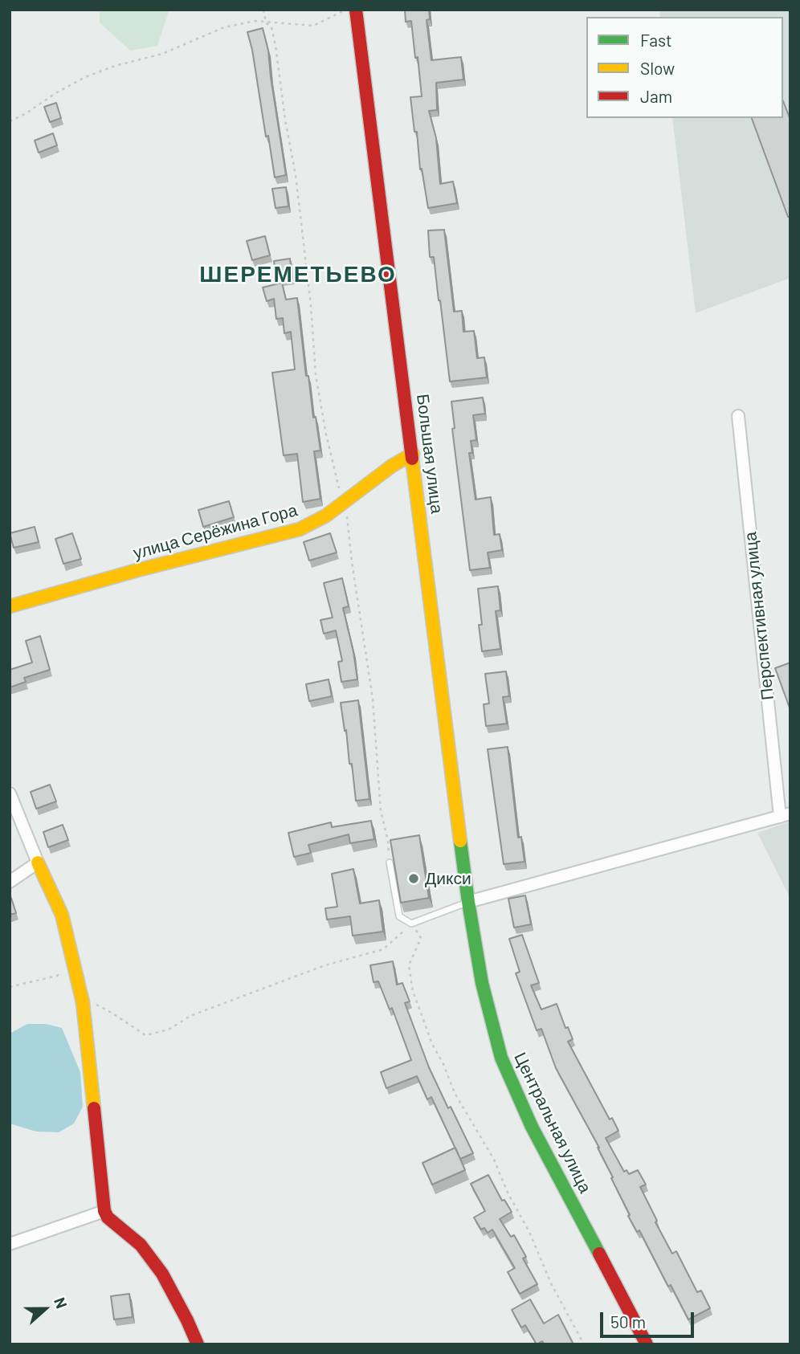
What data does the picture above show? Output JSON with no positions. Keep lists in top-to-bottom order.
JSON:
{
  "streets": {
    "street": [
      "Большая улица",
      "улица Серёжина Гора",
      "Перспективная улица",
      "Центральная улица"
    ]
  },
  "crossings": [
    ["Большая улица", "улица Серёжина Гора"],
    ["Большая улица", "Центральная улица"]
  ],
  "districts": ["ШЕРЕМЕТЬЕВО"],
  "places": ["Дикси"],
  "legend": ["Fast", "Slow", "Jam"],
  "scale_bar": "50 m",
  "north": "right"
}
